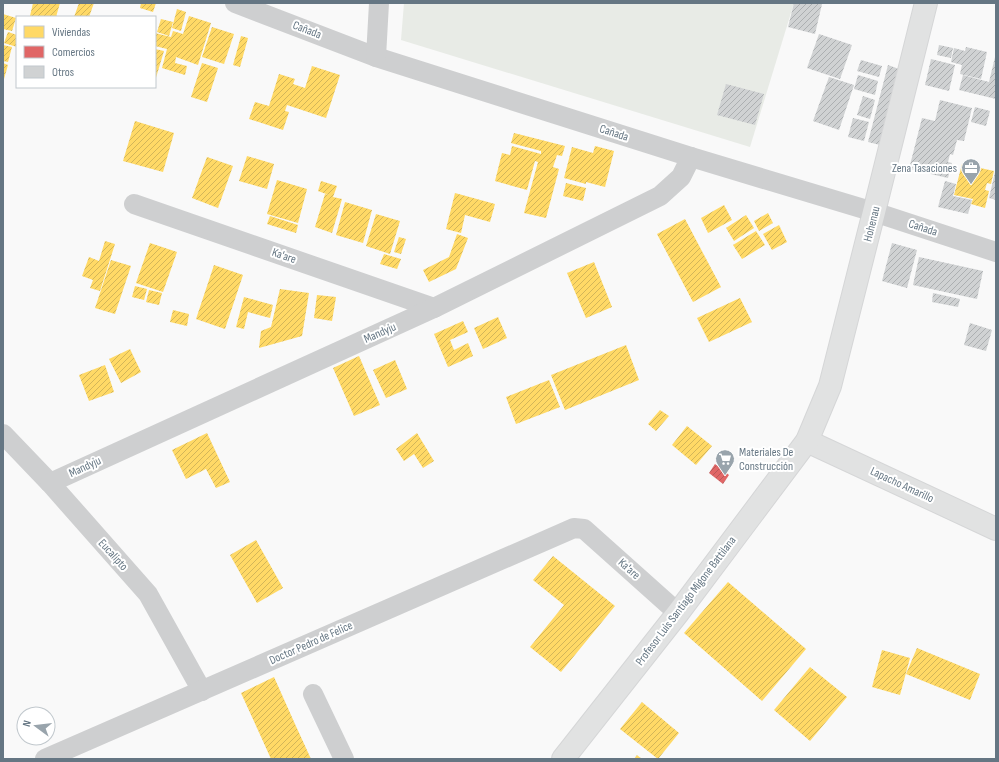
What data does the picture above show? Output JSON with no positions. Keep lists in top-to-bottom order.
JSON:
{
  "streets": {
    "main road": ["Hohenau", "Lapacho Amarillo", "Profesor Luis Santiago Migone Battilana"],
    "street": [
      "Cañada",
      "Ka'are",
      "Mandyju",
      "Eucalipto",
      "Doctor Pedro de Felice"
    ]
  },
  "crossings": [
    ["Cañada", "Hohenau"],
    ["Cañada", "Mandyju"],
    ["Hohenau", "Lapacho Amarillo"],
    ["Hohenau", "Profesor Luis Santiago Migone Battilana"],
    ["Ka'are", "Mandyju"],
    ["Ka'are", "Profesor Luis Santiago Migone Battilana"],
    ["Ka'are", "Doctor Pedro de Felice"],
    ["Mandyju", "Eucalipto"],
    ["Lapacho Amarillo", "Profesor Luis Santiago Migone Battilana"],
    ["Eucalipto", "Doctor Pedro de Felice"]
  ],
  "places": {
    "office": ["Zena Tasaciones"],
    "supermarket": ["Materiales De Construcción"]
  },
  "legend": ["Viviendas", "Comercios", "Otros"],
  "north": "left"
}
